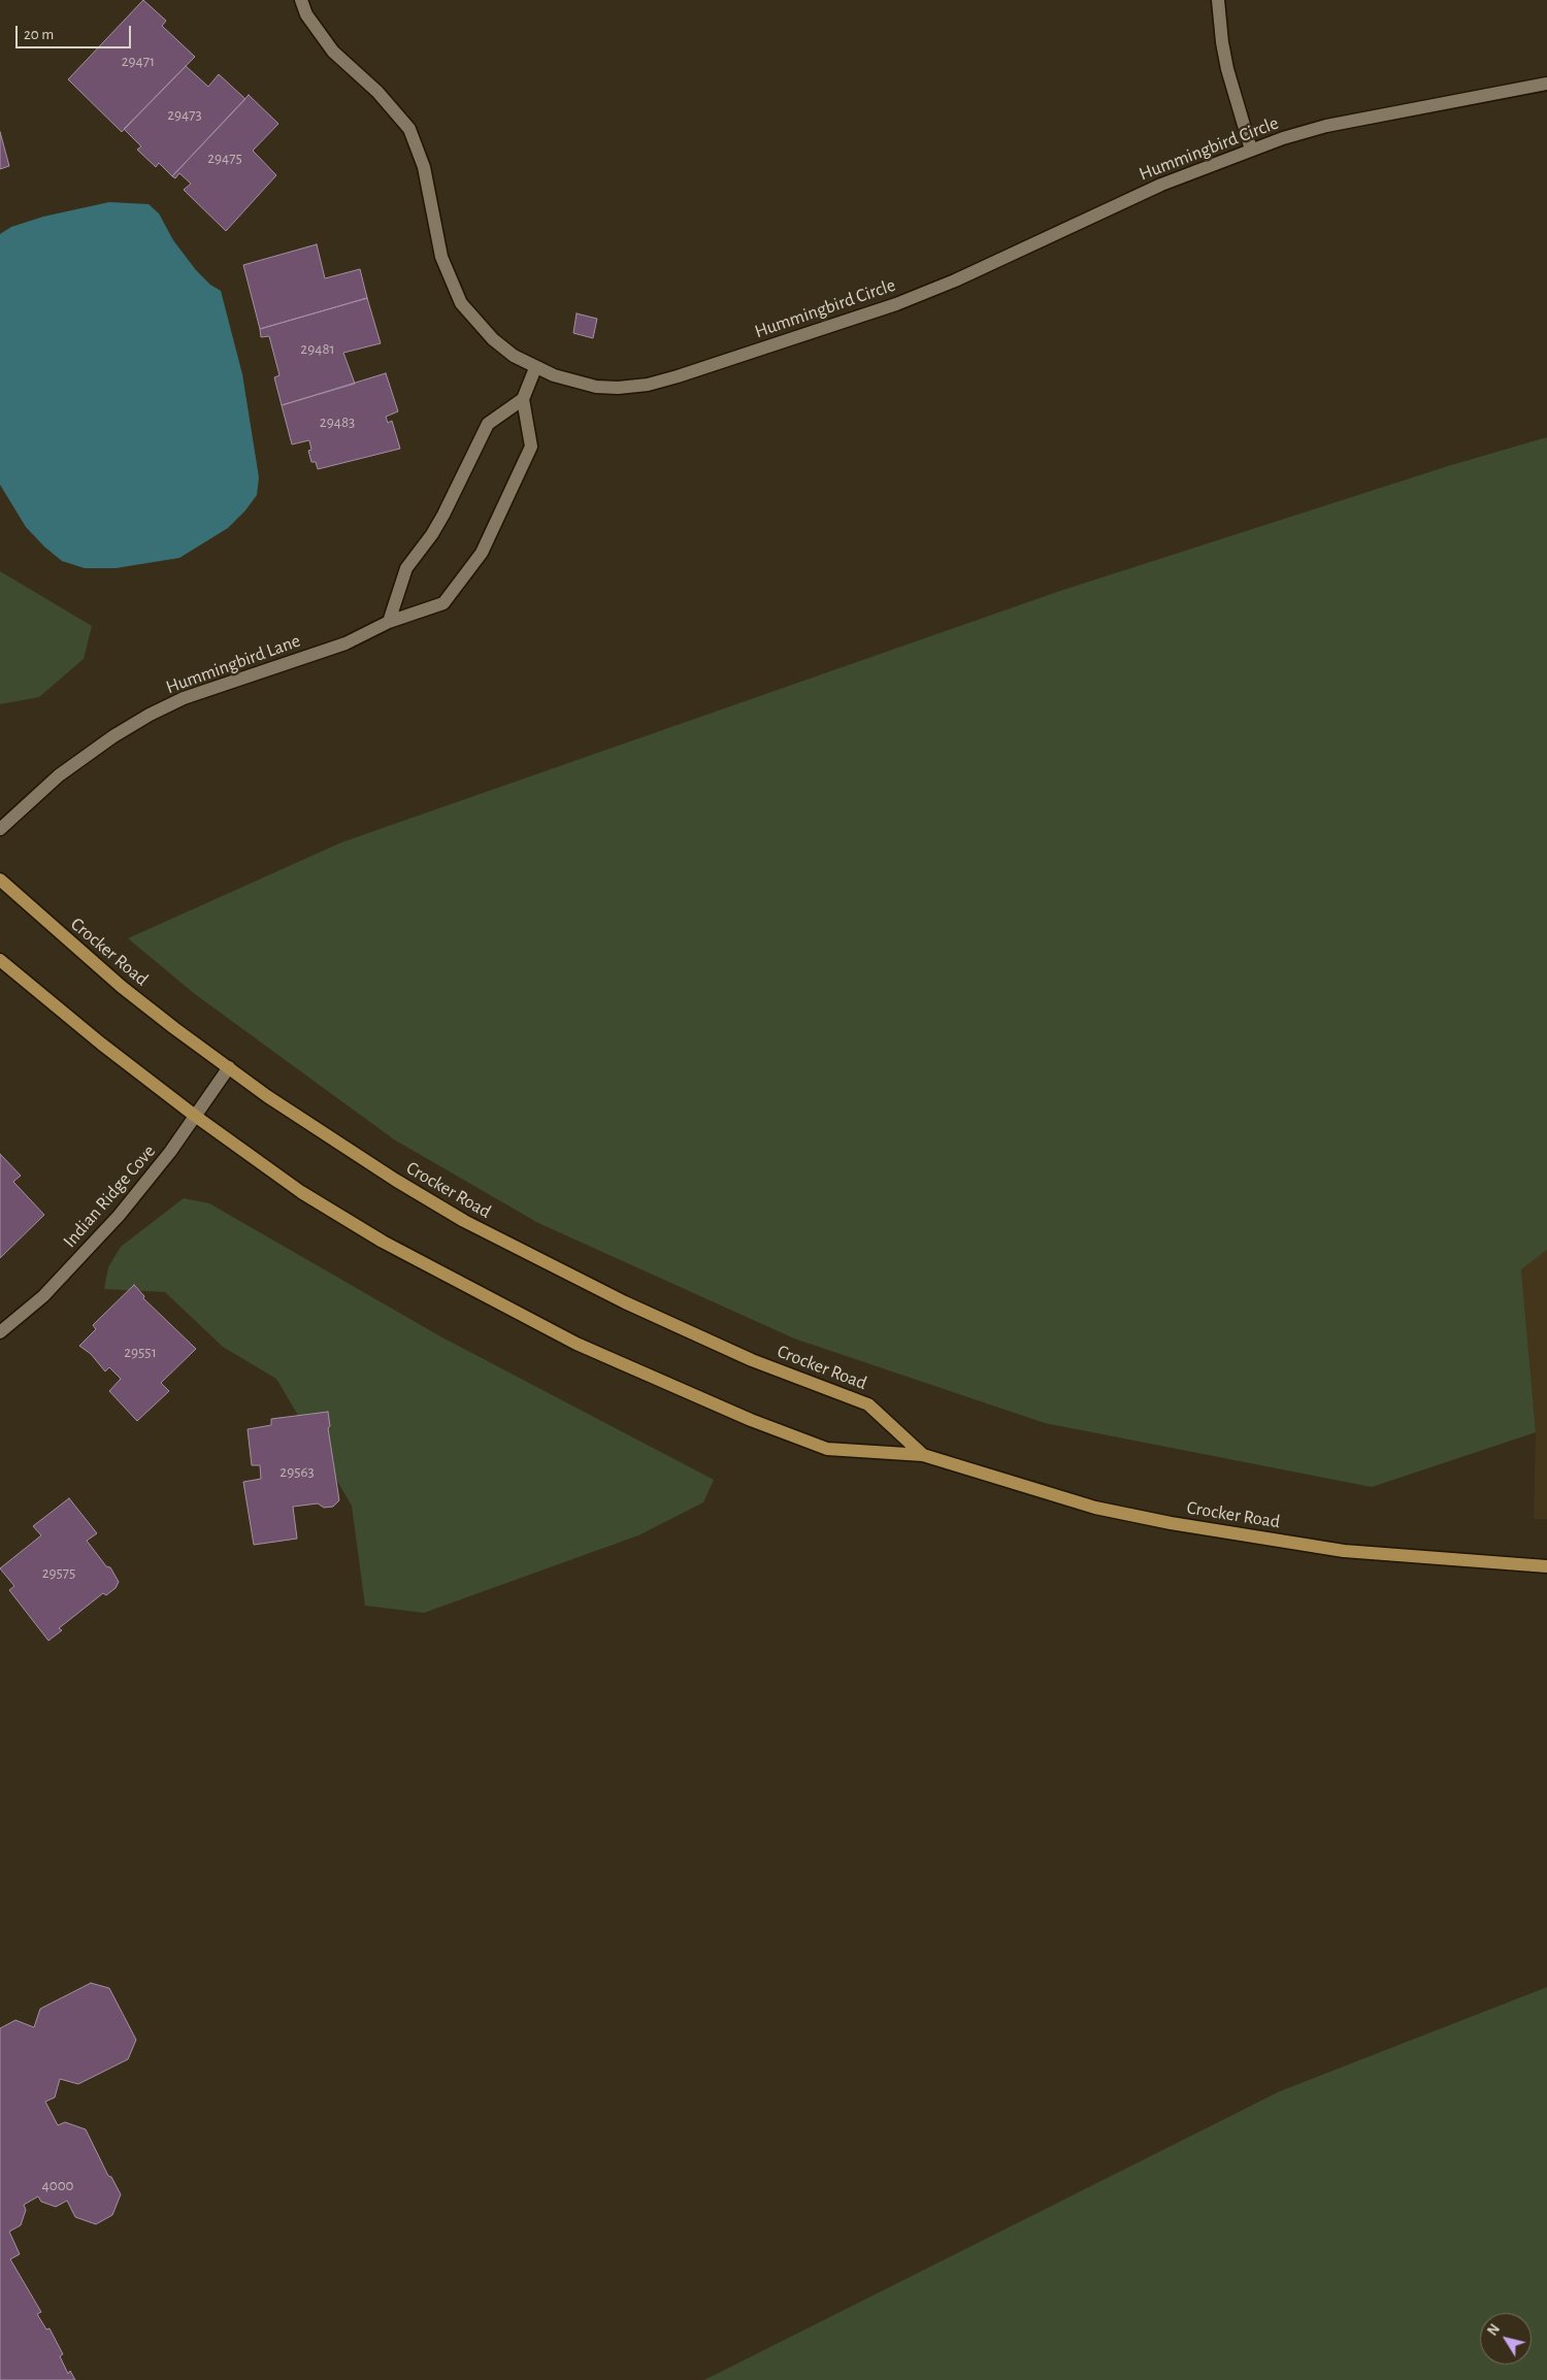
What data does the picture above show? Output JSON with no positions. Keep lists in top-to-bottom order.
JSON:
{
  "streets": {
    "main road": ["Crocker Road"],
    "street": ["Hummingbird Circle", "Hummingbird Lane", "Indian Ridge Cove"]
  },
  "crossings": [
    ["Crocker Road", "Indian Ridge Cove"]
  ],
  "house_numbers": [
    "29471",
    "29473",
    "29475",
    "29481",
    "29483",
    "29551",
    "29563",
    "29575",
    "4000"
  ],
  "scale_bar": "20 m",
  "north": "top left"
}
